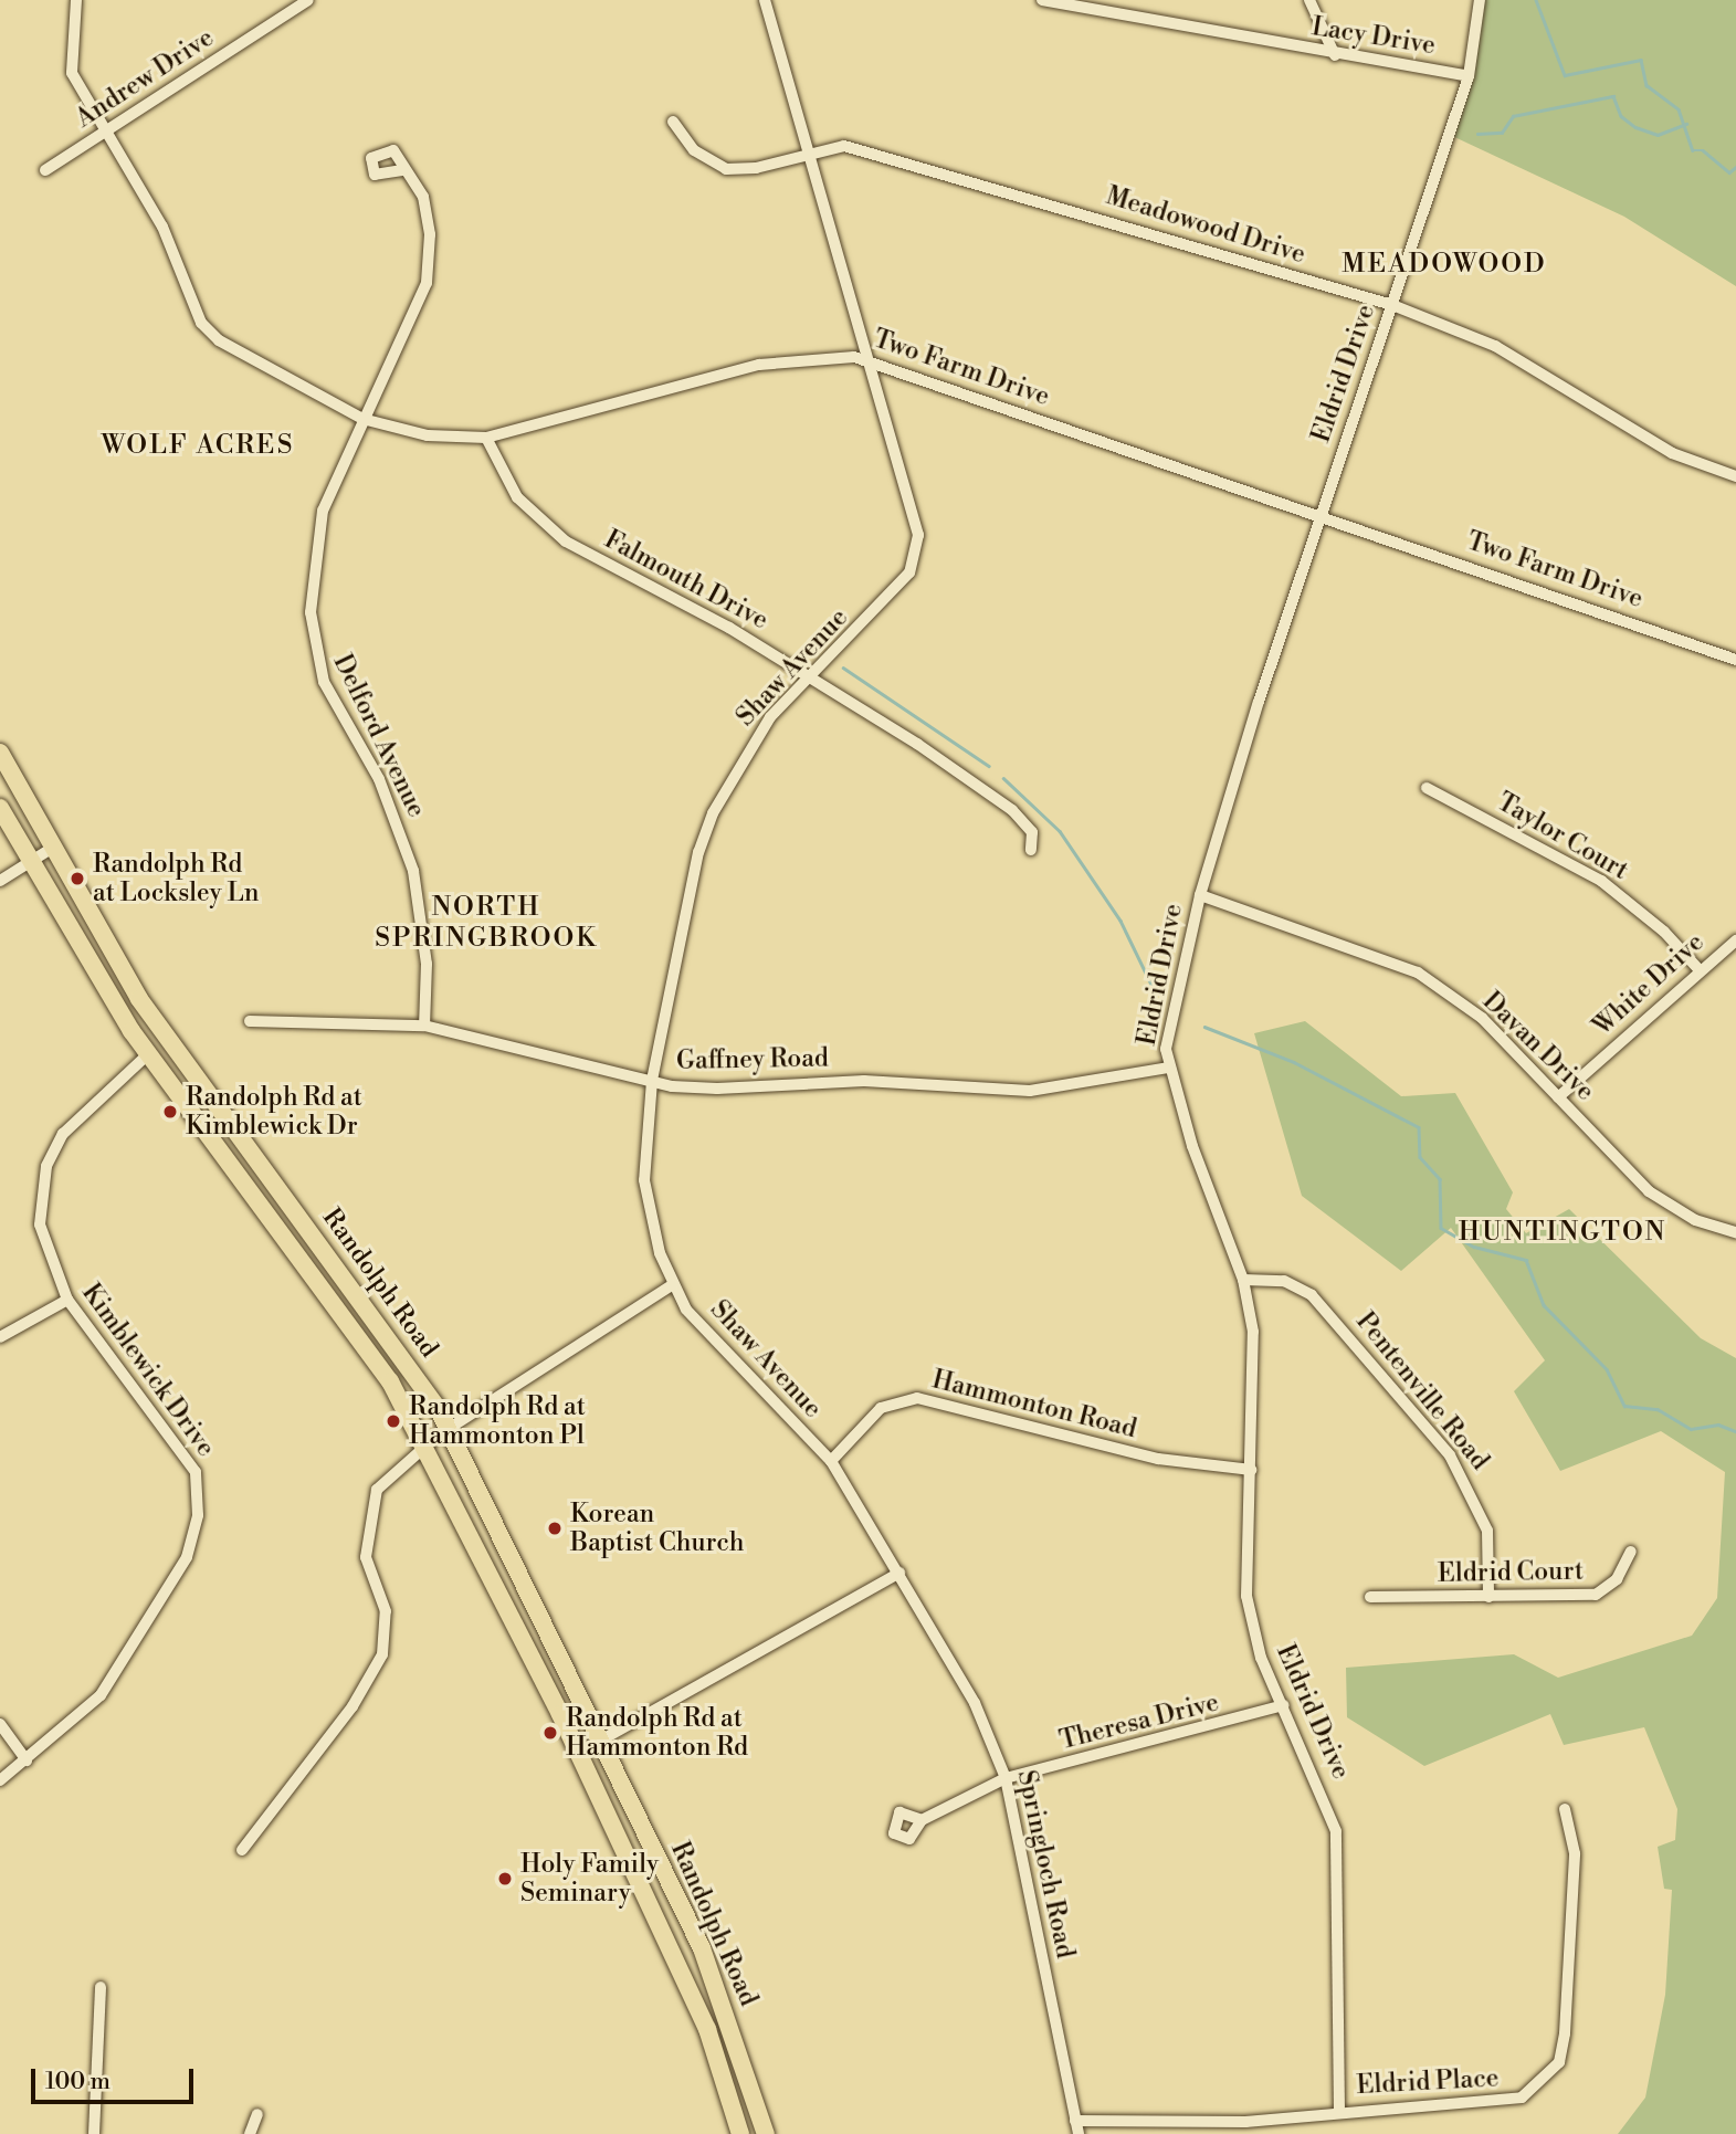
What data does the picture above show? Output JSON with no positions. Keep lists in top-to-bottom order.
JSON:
{
  "streets": {
    "main road": ["Randolph Road"],
    "street": [
      "Lacy Drive",
      "Andrew Drive",
      "Meadowood Drive",
      "Two Farm Drive",
      "Eldrid Drive",
      "Falmouth Drive",
      "Shaw Avenue",
      "Delford Avenue",
      "Taylor Court",
      "White Drive",
      "Davan Drive",
      "Gaffney Road",
      "Kimblewick Drive",
      "Pentenville Road",
      "Hammonton Road",
      "Eldrid Court",
      "Theresa Drive",
      "Springloch Road",
      "Eldrid Place"
    ]
  },
  "crossings": [
    ["Lacy Drive", "Eldrid Drive"],
    ["Andrew Drive", "Two Farm Drive"],
    ["Meadowood Drive", "Eldrid Drive"],
    ["Meadowood Drive", "Shaw Avenue"],
    ["Two Farm Drive", "Eldrid Drive"],
    ["Two Farm Drive", "Falmouth Drive"],
    ["Two Farm Drive", "Shaw Avenue"],
    ["Two Farm Drive", "Delford Avenue"],
    ["Eldrid Drive", "Davan Drive"],
    ["Eldrid Drive", "Gaffney Road"],
    ["Eldrid Drive", "Pentenville Road"],
    ["Eldrid Drive", "Hammonton Road"],
    ["Eldrid Drive", "Theresa Drive"],
    ["Eldrid Drive", "Eldrid Place"],
    ["Falmouth Drive", "Shaw Avenue"],
    ["Shaw Avenue", "Gaffney Road"],
    ["Shaw Avenue", "Hammonton Road"],
    ["Shaw Avenue", "Springloch Road"],
    ["Delford Avenue", "Gaffney Road"],
    ["Taylor Court", "White Drive"],
    ["White Drive", "Davan Drive"],
    ["Randolph Road", "Kimblewick Drive"],
    ["Pentenville Road", "Eldrid Court"],
    ["Hammonton Road", "Springloch Road"],
    ["Theresa Drive", "Springloch Road"],
    ["Springloch Road", "Eldrid Place"]
  ],
  "districts": [
    "MEADOWOOD",
    "WOLF ACRES",
    "NORTH SPRINGBROOK",
    "HUNTINGTON"
  ],
  "places": [
    "Randolph Rd at Locksley Ln",
    "Randolph Rd at Kimblewick Dr",
    "Randolph Rd at Hammonton Pl",
    "Korean Baptist Church",
    "Randolph Rd at Hammonton Rd",
    "Holy Family Seminary"
  ],
  "scale_bar": "100 m"
}
